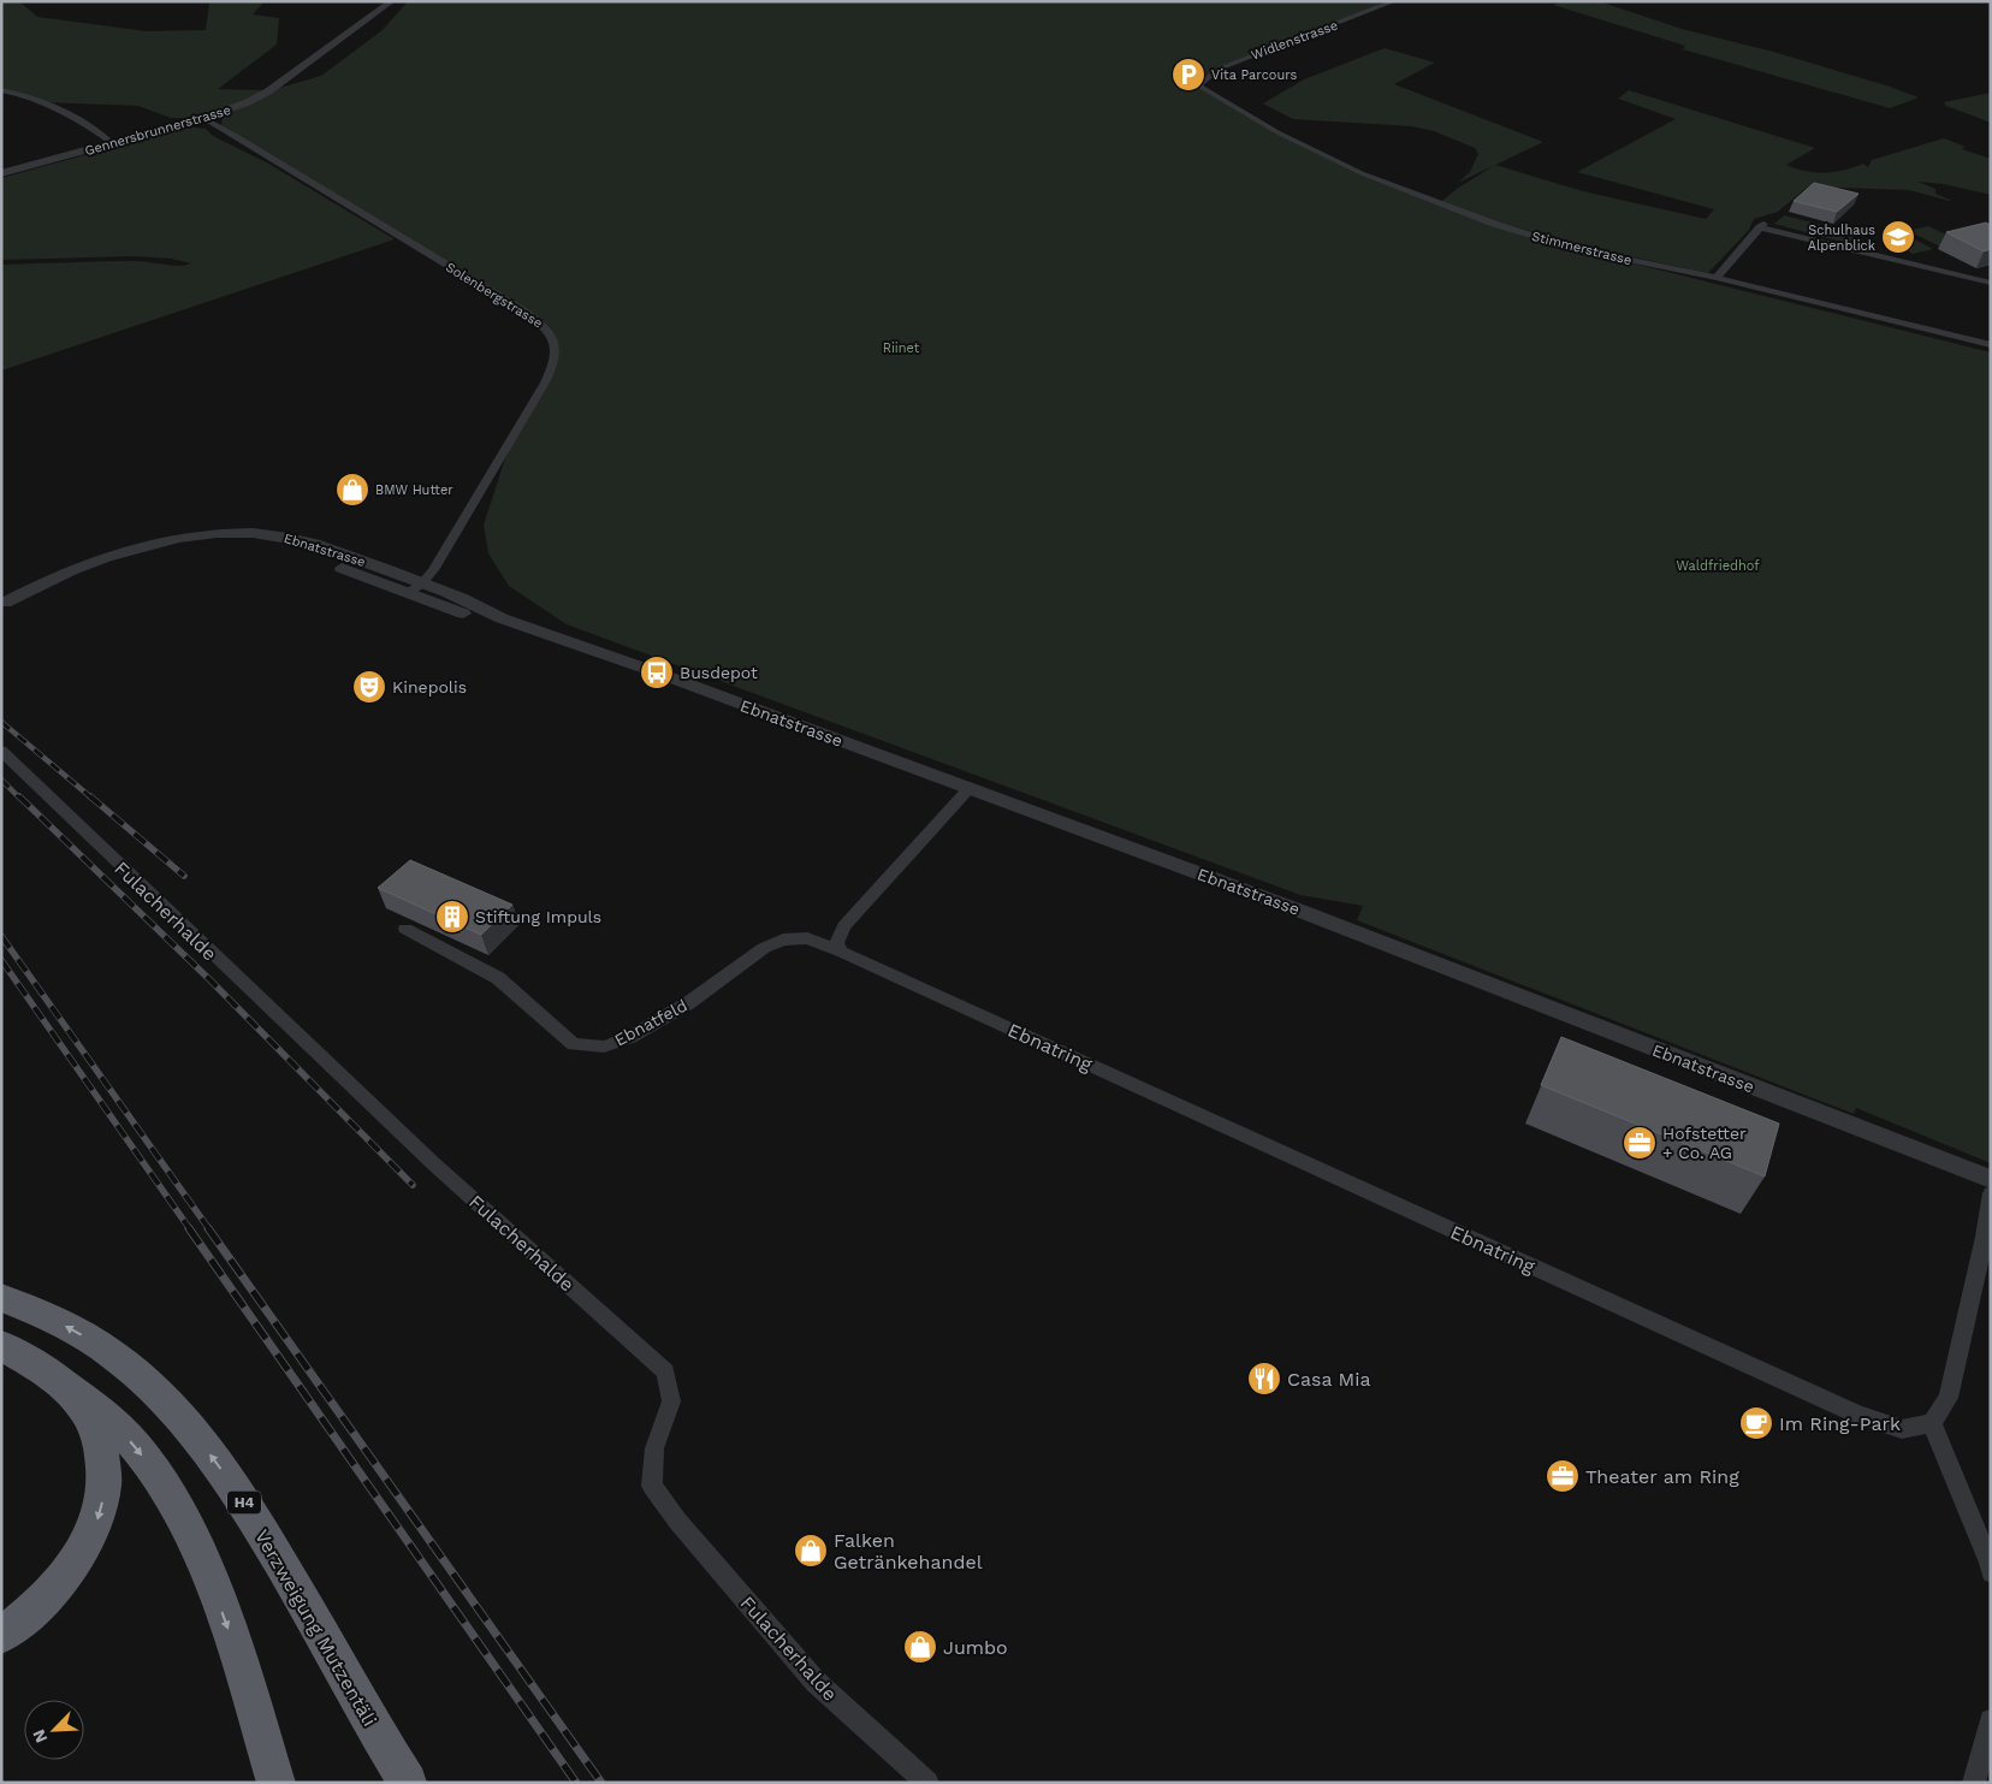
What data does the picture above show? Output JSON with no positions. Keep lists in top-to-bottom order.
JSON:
{
  "streets": {
    "highway": ["H4", "Verzweigung Mutzentäli"],
    "street": [
      "Widlenstrasse",
      "Gennersbrunnerstrasse",
      "Stimmerstrasse",
      "Solenbergstrasse",
      "Ebnatstrasse",
      "Fulacherhalde",
      "Ebnatfeld",
      "Ebnatring"
    ]
  },
  "crossings": [
    ["Widlenstrasse", "Stimmerstrasse"],
    ["Gennersbrunnerstrasse", "Solenbergstrasse"],
    ["Solenbergstrasse", "Ebnatstrasse"],
    ["Ebnatfeld", "Ebnatring"]
  ],
  "parks": ["Riinet", "Waldfriedhof"],
  "places": {
    "parking": ["Vita Parcours"],
    "school or university": ["Schulhaus Alpenblick"],
    "shop": ["BMW Hutter", "Falken Getränkehandel", "Jumbo"],
    "bus stop": ["Busdepot"],
    "theatre": ["Kinepolis"],
    "building": ["Stiftung Impuls"],
    "office": ["Hofstetter + Co. AG", "Theater am Ring"],
    "restaurant": ["Casa Mia"],
    "cafe": ["Im Ring-Park"]
  },
  "north": "bottom left"
}
